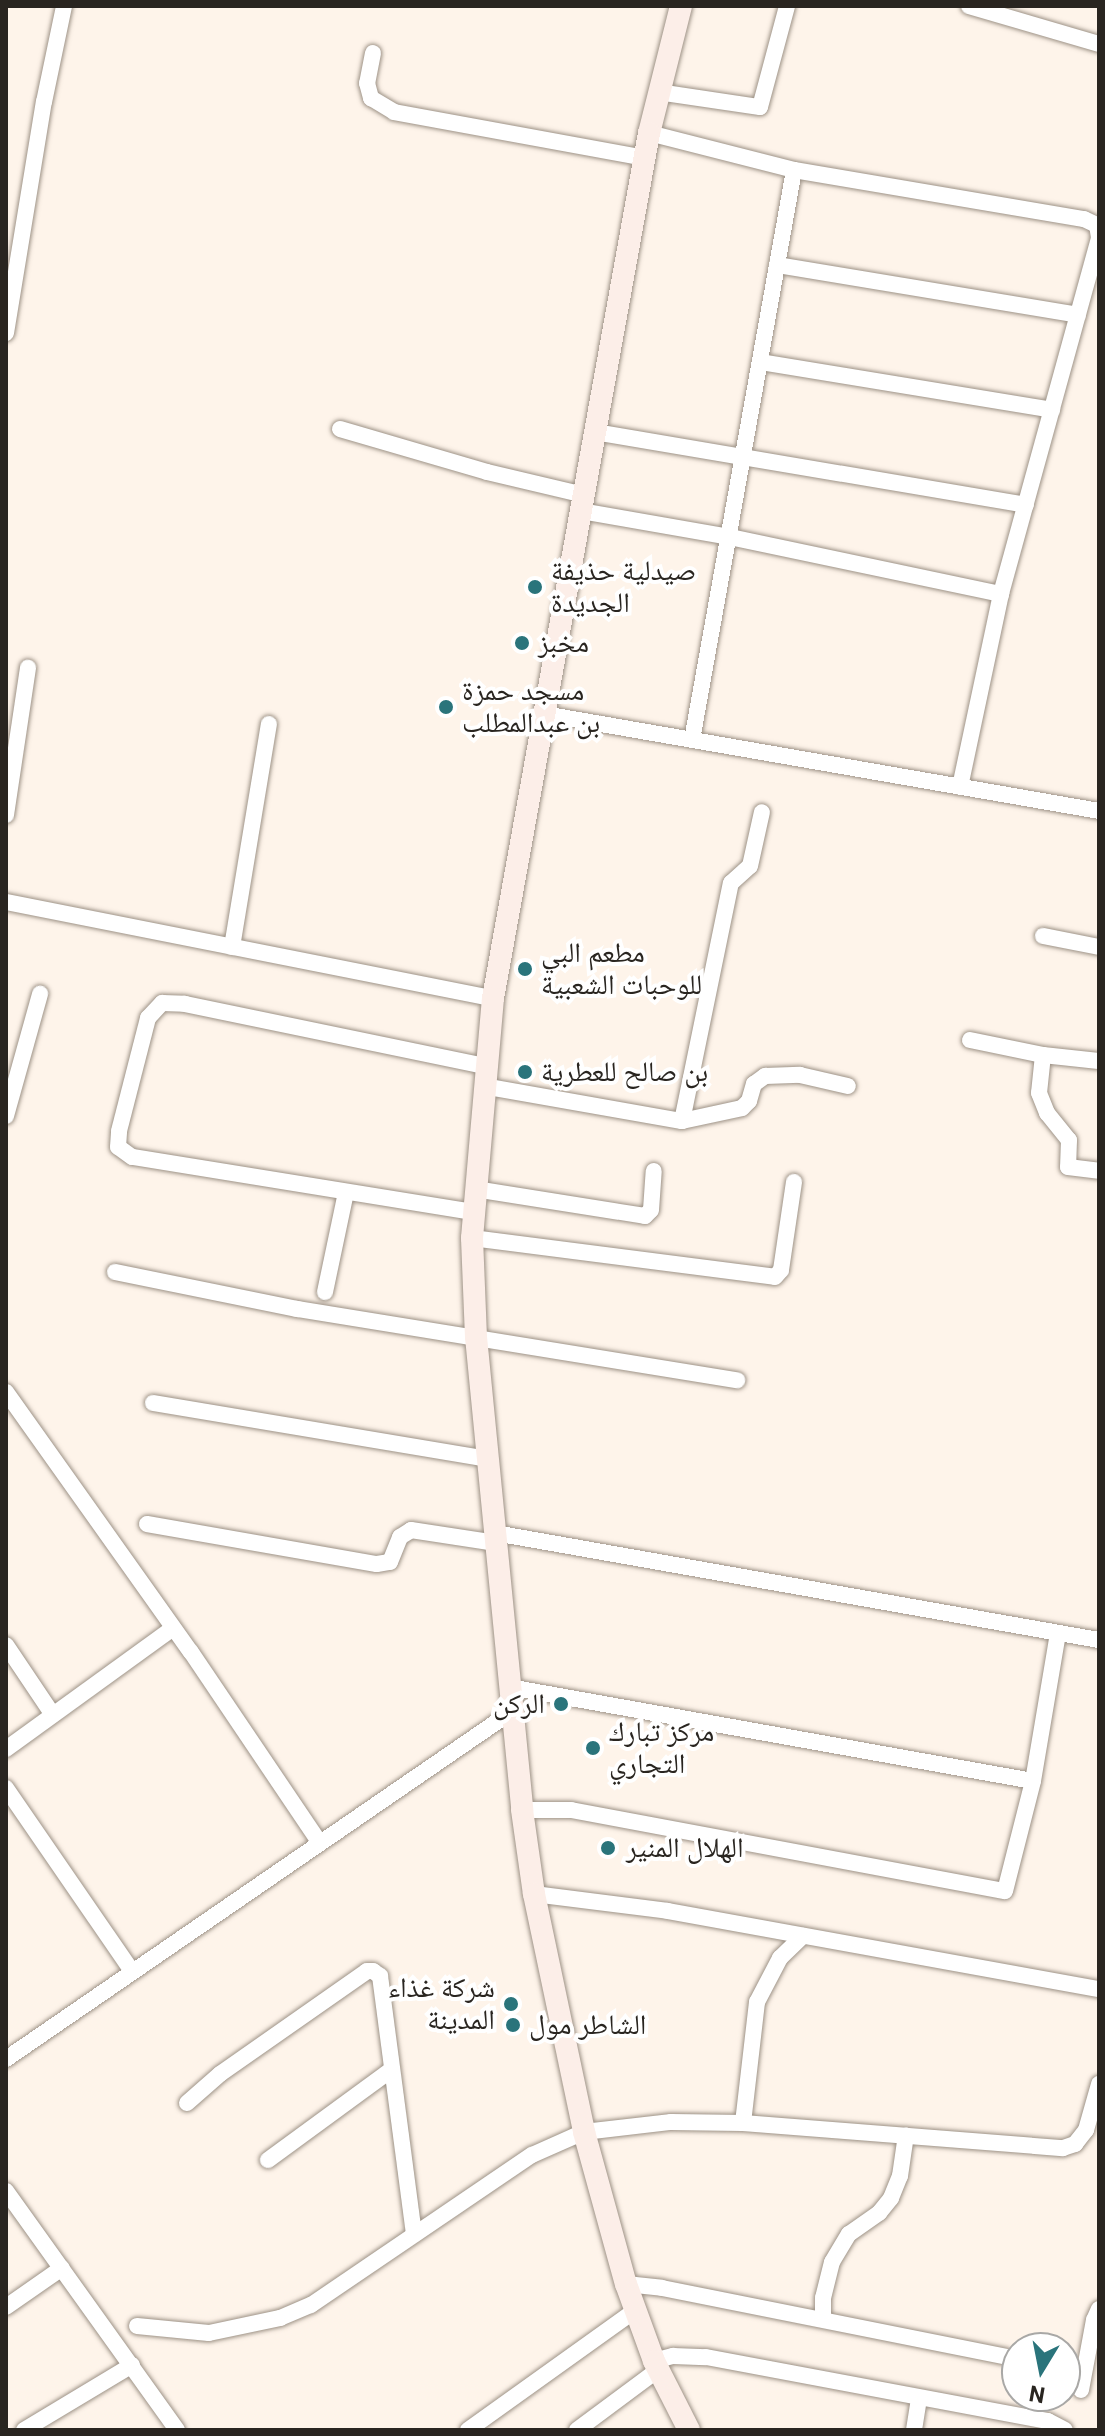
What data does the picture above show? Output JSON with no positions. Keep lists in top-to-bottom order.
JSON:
{
  "places": [
    "صيدلية حذيفة الجديدة",
    "مخبز",
    "مسجد حمزة بن عبدالمطلب",
    "مطعم البي للوحبات الشعبية",
    "بن صالح للعطرية",
    "الركن",
    "مركز تبارك التجاري",
    "الهلال المنير",
    "شركة غذاء المدينة",
    "الشاطر مول"
  ],
  "north": "bottom"
}
